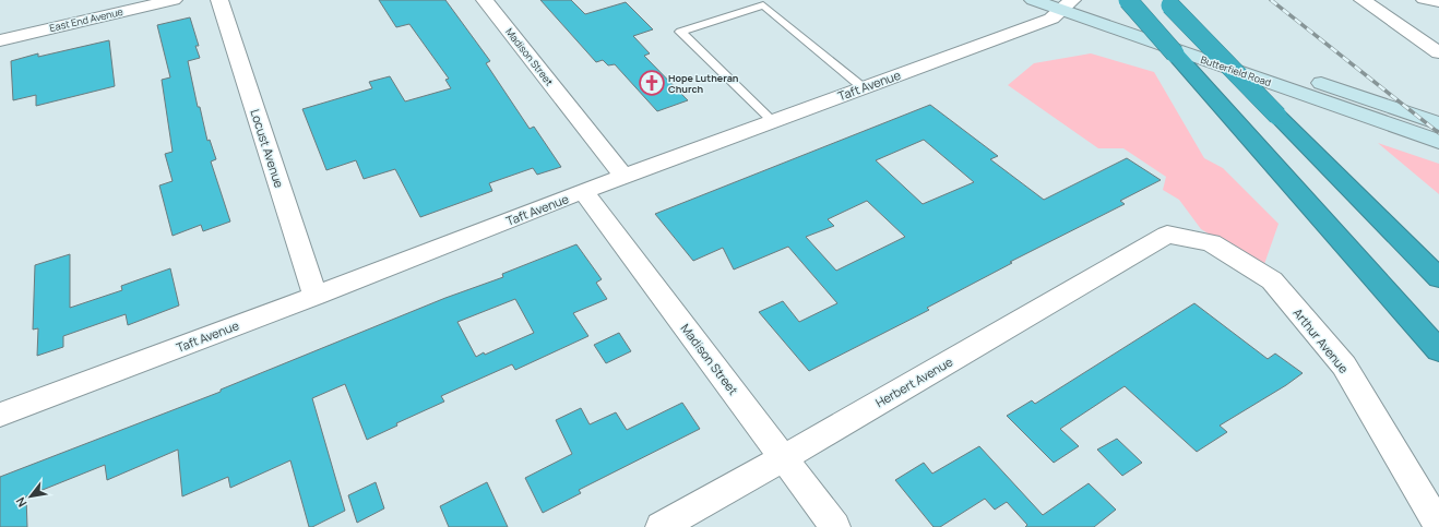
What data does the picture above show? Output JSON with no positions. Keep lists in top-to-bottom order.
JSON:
{
  "streets": {
    "main road": ["Butterfield Road"],
    "street": [
      "East End Avenue",
      "Madison Street",
      "Taft Avenue",
      "Locust Avenue",
      "Arthur Avenue",
      "Herbert Avenue"
    ]
  },
  "crossings": [
    ["Madison Street", "Taft Avenue"],
    ["Madison Street", "Herbert Avenue"],
    ["Butterfield Road", "Taft Avenue"],
    ["Taft Avenue", "Locust Avenue"],
    ["Arthur Avenue", "Herbert Avenue"]
  ],
  "places": {
    "church": ["Hope Lutheran Church"]
  },
  "north": "bottom left"
}
